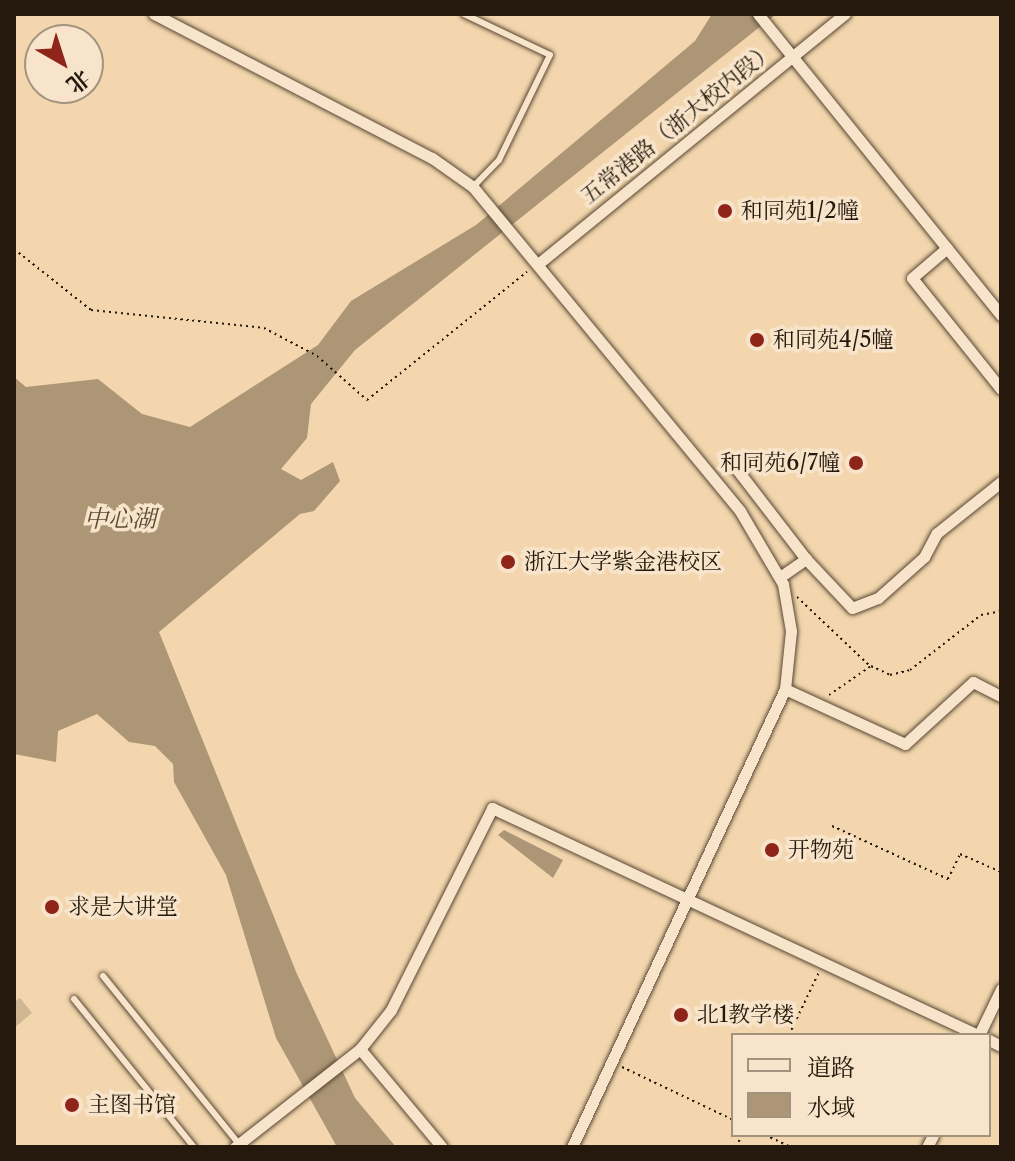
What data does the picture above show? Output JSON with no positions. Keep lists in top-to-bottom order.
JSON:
{
  "streets": {
    "street": ["五常港路（浙大校内段）"]
  },
  "water": ["中心湖"],
  "places": [
    "和同苑1/2幢",
    "和同苑4/5幢",
    "和同苑6/7幢",
    "浙江大学紫金港校区",
    "开物苑",
    "求是大讲堂",
    "北1教学楼",
    "主图书馆"
  ],
  "legend": ["道路", "水域"],
  "north": "bottom right"
}
